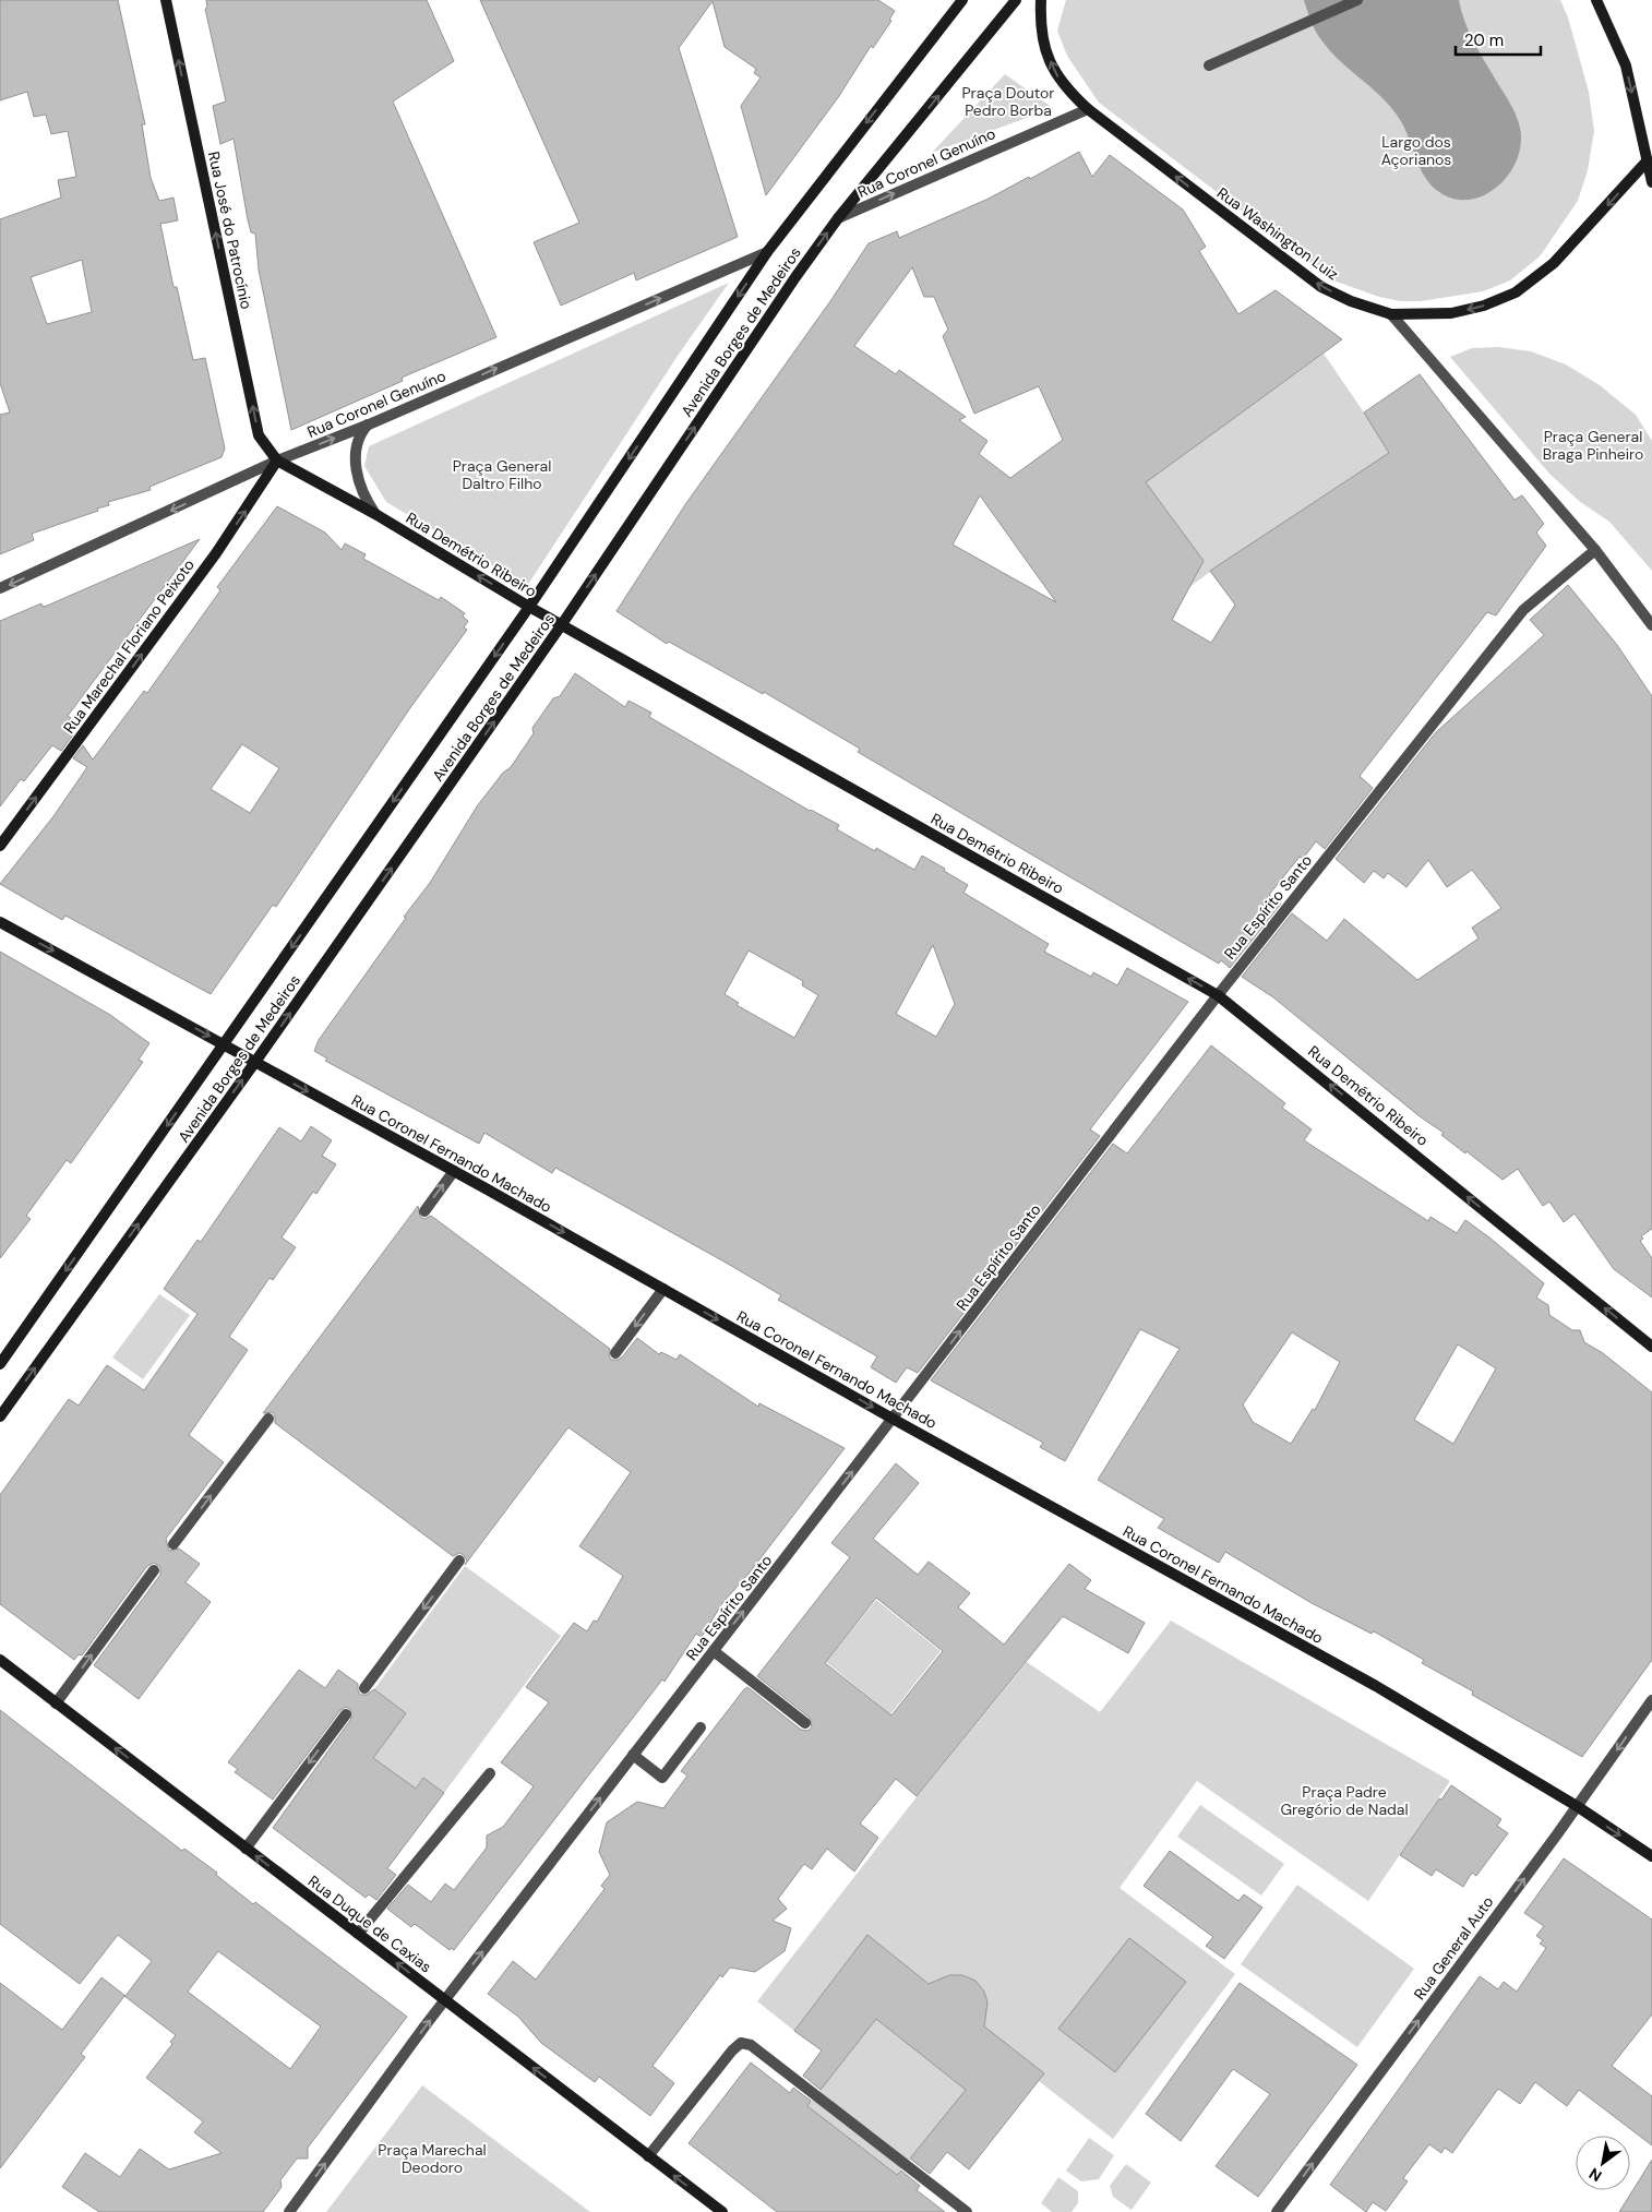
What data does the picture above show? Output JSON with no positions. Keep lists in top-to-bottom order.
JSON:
{
  "streets": {
    "street": [
      "Rua Coronel Genuíno",
      "Rua José do Patrocínio",
      "Rua Washington Luiz",
      "Avenida Borges de Medeiros",
      "Rua Demétrio Ribeiro",
      "Rua Marechal Floriano Peixoto",
      "Rua Espírito Santo",
      "Rua Coronel Fernando Machado",
      "Rua Duque de Caxias",
      "Rua General Auto"
    ]
  },
  "crossings": [
    ["Rua Coronel Genuíno", "Rua José do Patrocínio"],
    ["Rua Coronel Genuíno", "Rua Washington Luiz"],
    ["Rua Coronel Genuíno", "Avenida Borges de Medeiros"],
    ["Rua Coronel Genuíno", "Rua Demétrio Ribeiro"],
    ["Rua Coronel Genuíno", "Rua Marechal Floriano Peixoto"],
    ["Rua José do Patrocínio", "Rua Demétrio Ribeiro"],
    ["Rua José do Patrocínio", "Rua Marechal Floriano Peixoto"],
    ["Avenida Borges de Medeiros", "Rua Demétrio Ribeiro"],
    ["Avenida Borges de Medeiros", "Rua Coronel Fernando Machado"],
    ["Rua Demétrio Ribeiro", "Rua Marechal Floriano Peixoto"],
    ["Rua Demétrio Ribeiro", "Rua Espírito Santo"],
    ["Rua Espírito Santo", "Rua Coronel Fernando Machado"],
    ["Rua Espírito Santo", "Rua Duque de Caxias"],
    ["Rua Coronel Fernando Machado", "Rua General Auto"]
  ],
  "one_way": [
    "Rua José do Patrocínio",
    "Rua Demétrio Ribeiro",
    "Rua Marechal Floriano Peixoto",
    "Rua Espírito Santo",
    "Rua Coronel Fernando Machado",
    "Rua Duque de Caxias"
  ],
  "parks": [
    "Praça Doutor Pedro Borba",
    "Largo dos Açorianos",
    "Praça General Braga Pinheiro",
    "Praça General Daltro Filho",
    "Praça Padre Gregório de Nadal",
    "Praça Marechal Deodoro"
  ],
  "scale_bar": "20 m",
  "north": "bottom left"
}
